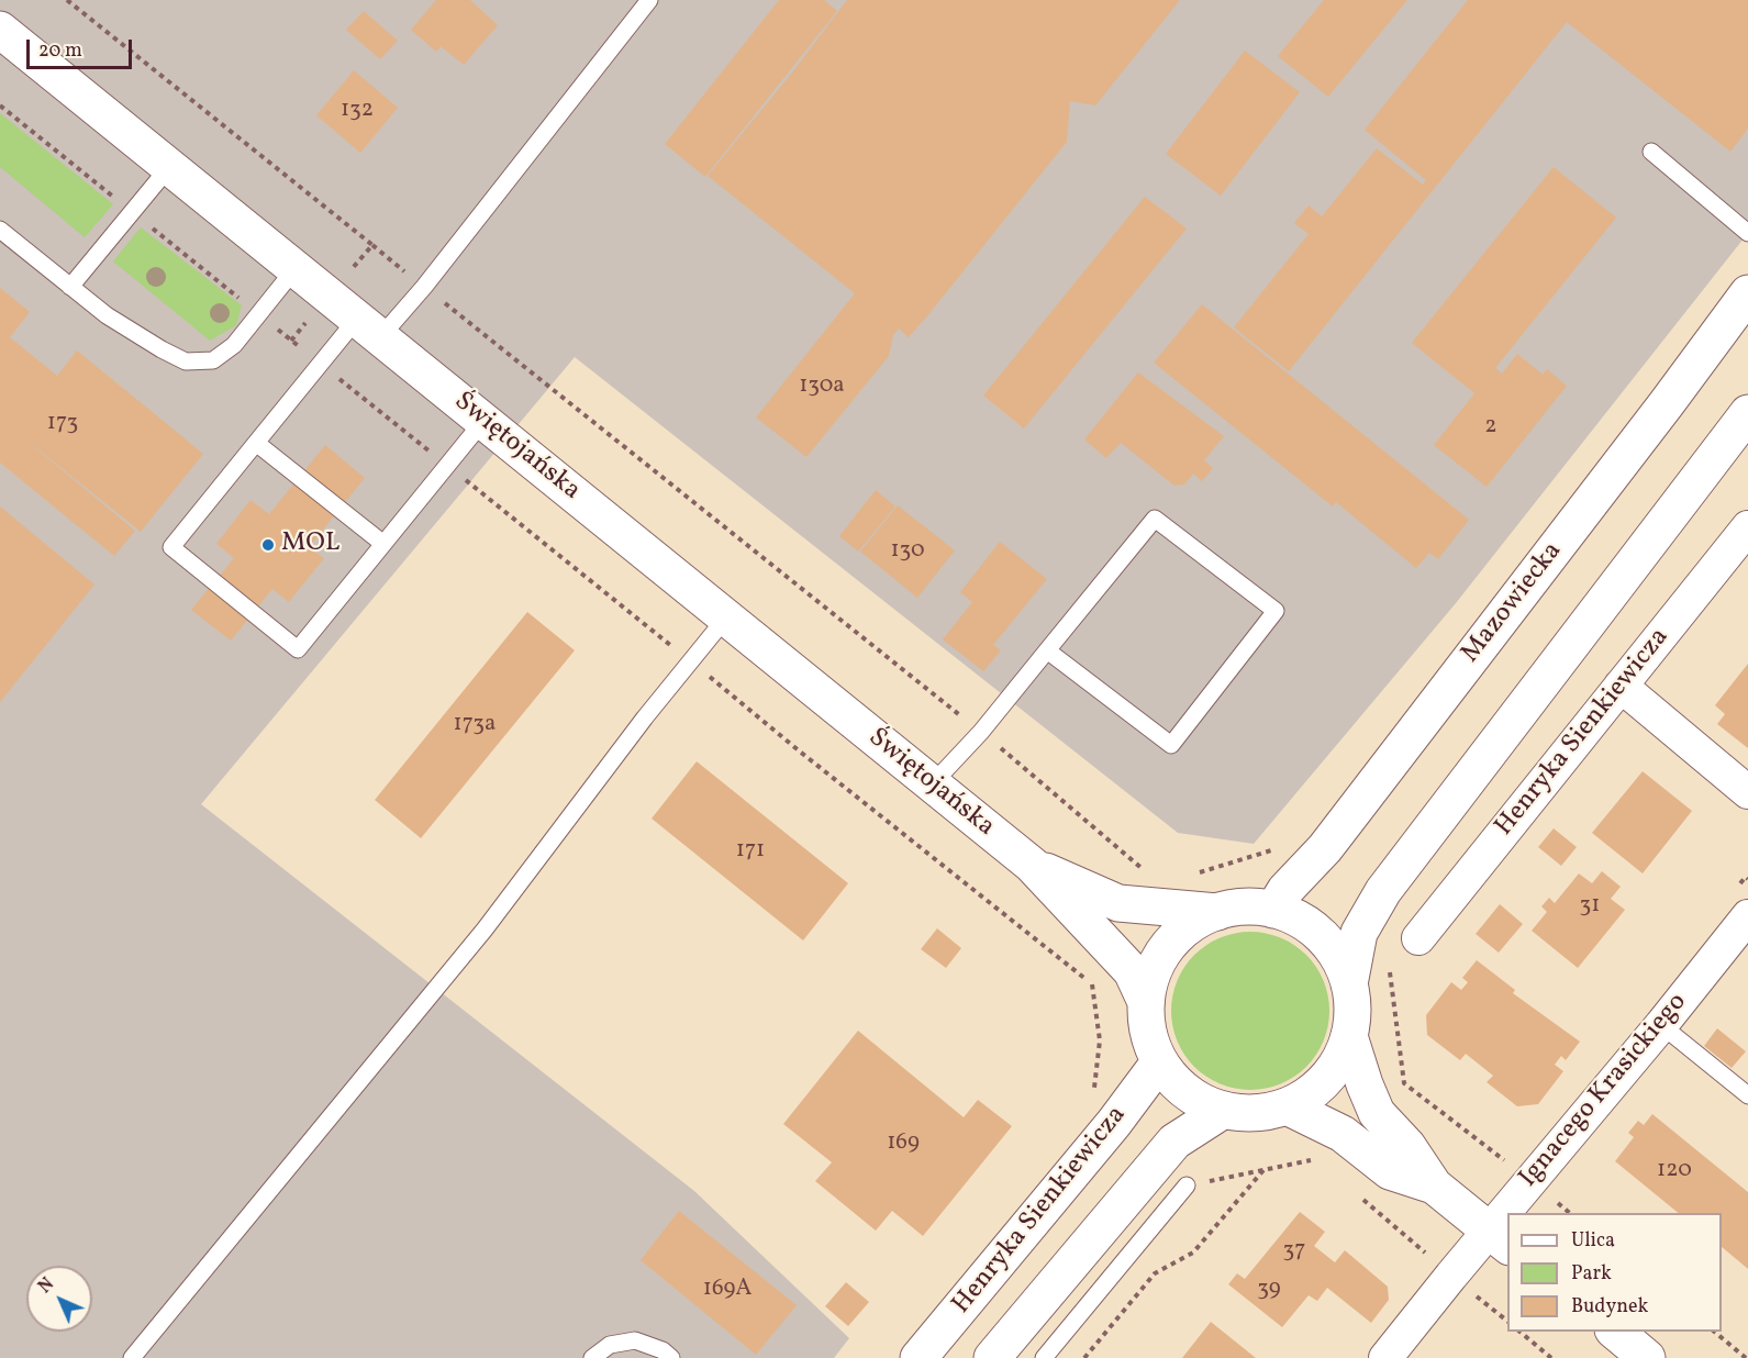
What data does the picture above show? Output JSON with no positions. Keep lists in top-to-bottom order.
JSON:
{
  "streets": {
    "main road": ["Świętojańska", "Mazowiecka", "Henryka Sienkiewicza"],
    "street": ["Ignacego Krasickiego"]
  },
  "crossings": [
    ["Świętojańska", "Mazowiecka"],
    ["Świętojańska", "Henryka Sienkiewicza"],
    ["Mazowiecka", "Henryka Sienkiewicza"]
  ],
  "places": ["MOL"],
  "house_numbers": [
    "132",
    "130a",
    "173",
    "2",
    "130",
    "173a",
    "171",
    "31",
    "169",
    "120",
    "37",
    "169A",
    "39"
  ],
  "legend": ["Ulica", "Park", "Budynek"],
  "scale_bar": "20 m",
  "north": "top left"
}
